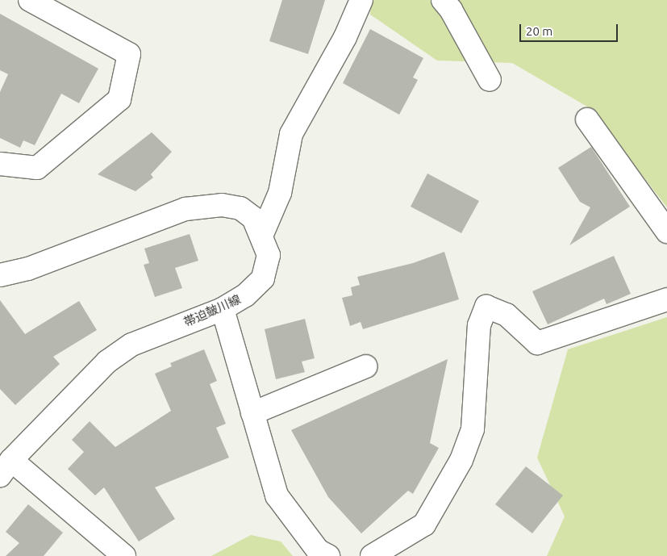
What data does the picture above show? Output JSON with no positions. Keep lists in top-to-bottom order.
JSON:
{
  "streets": {
    "street": ["帯迫皷川線"]
  },
  "scale_bar": "20 m"
}
